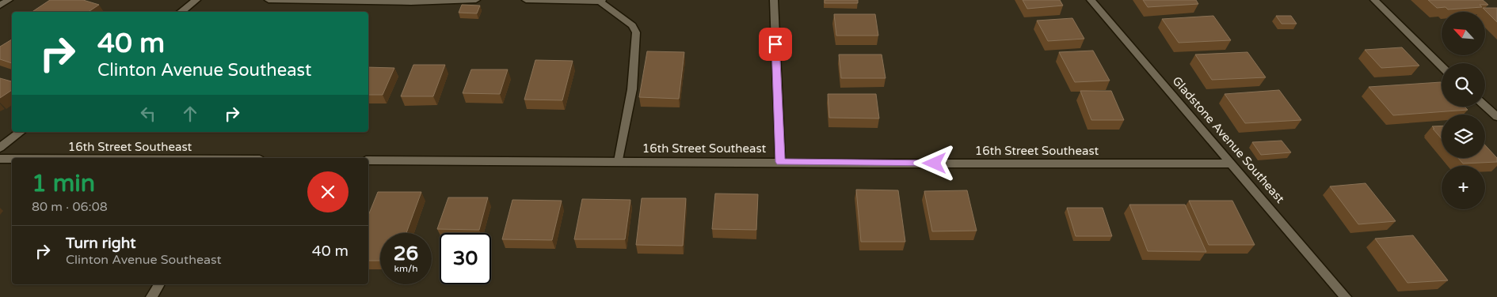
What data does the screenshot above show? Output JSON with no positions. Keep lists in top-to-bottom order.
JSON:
{
  "streets": {
    "street": ["Gladstone Avenue Southeast", "16th Street Southeast"]
  },
  "crossings": [
    ["Gladstone Avenue Southeast", "16th Street Southeast"]
  ],
  "north": "top left",
  "page": {
    "map_buttons": "+",
    "turn": ["40 m", "Clinton Avenue Southeast"],
    "heading": ["1 min", "80 m · 06:08"],
    "list": [
      {
        "name": "Turn right",
        "note": "Clinton Avenue Southeast",
        "value": "40 m"
      }
    ],
    "speed": "26 km/h",
    "limit": "30"
  }
}
